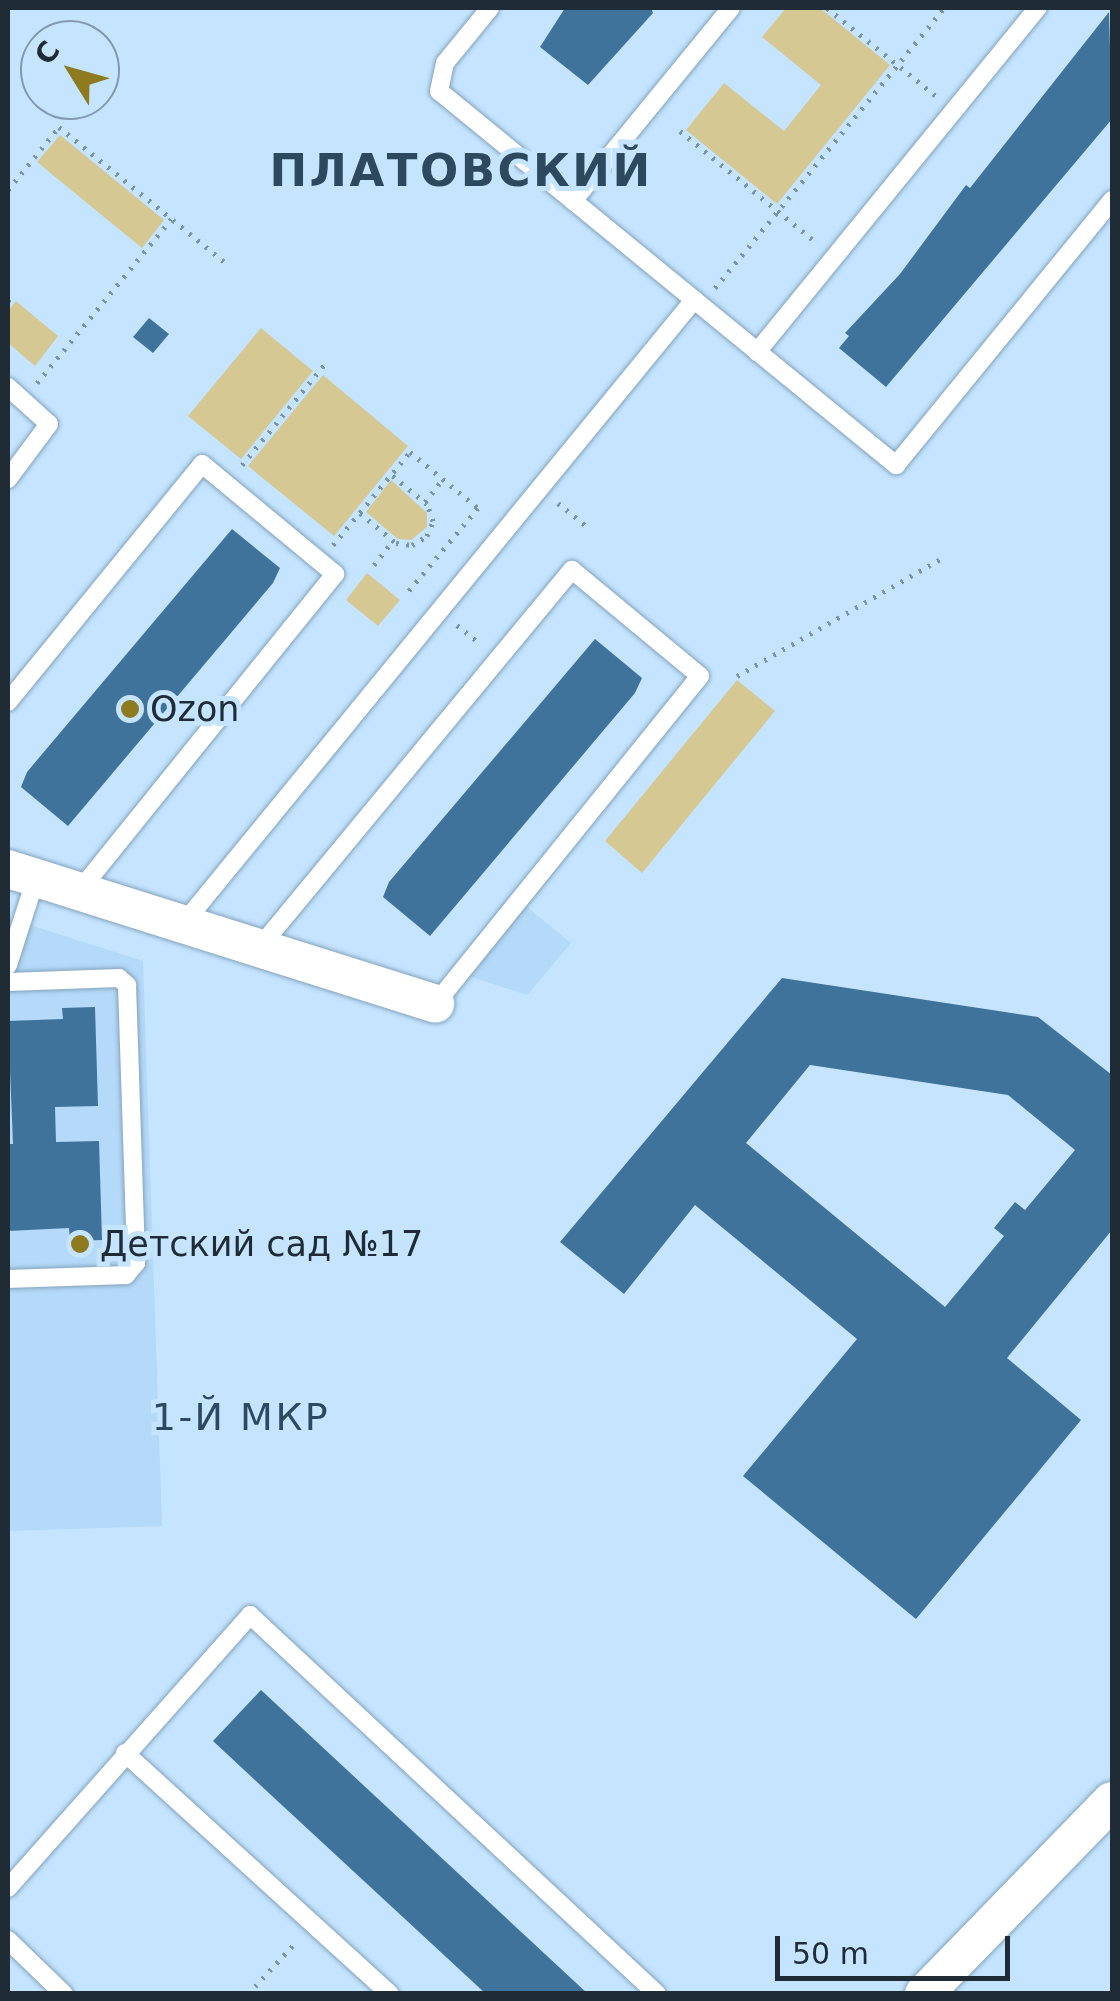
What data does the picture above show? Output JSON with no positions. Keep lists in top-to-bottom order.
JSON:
{
  "districts": ["ПЛАТОВСКИЙ", "1-Й МКР"],
  "places": ["Ozon", "Детский сад №17"],
  "scale_bar": "50 m",
  "north": "top left"
}
